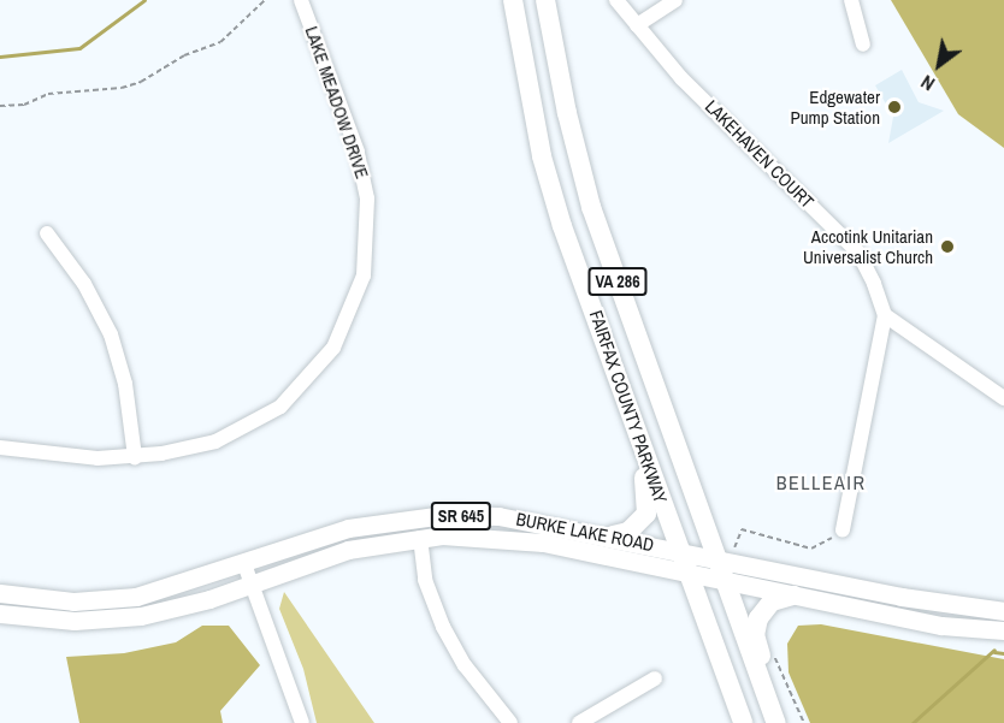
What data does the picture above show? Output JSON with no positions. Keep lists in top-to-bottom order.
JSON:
{
  "streets": {
    "highway": ["VA 286", "FAIRFAX COUNTY PARKWAY"],
    "main road": ["SR 645", "BURKE LAKE ROAD"],
    "street": ["LAKE MEADOW DRIVE", "LAKEHAVEN COURT"]
  },
  "crossings": [
    ["FAIRFAX COUNTY PARKWAY", "BURKE LAKE ROAD"]
  ],
  "districts": ["BELLEAIR"],
  "places": ["Edgewater Pump Station", "Accotink Unitarian Universalist Church"],
  "north": "bottom left"
}
